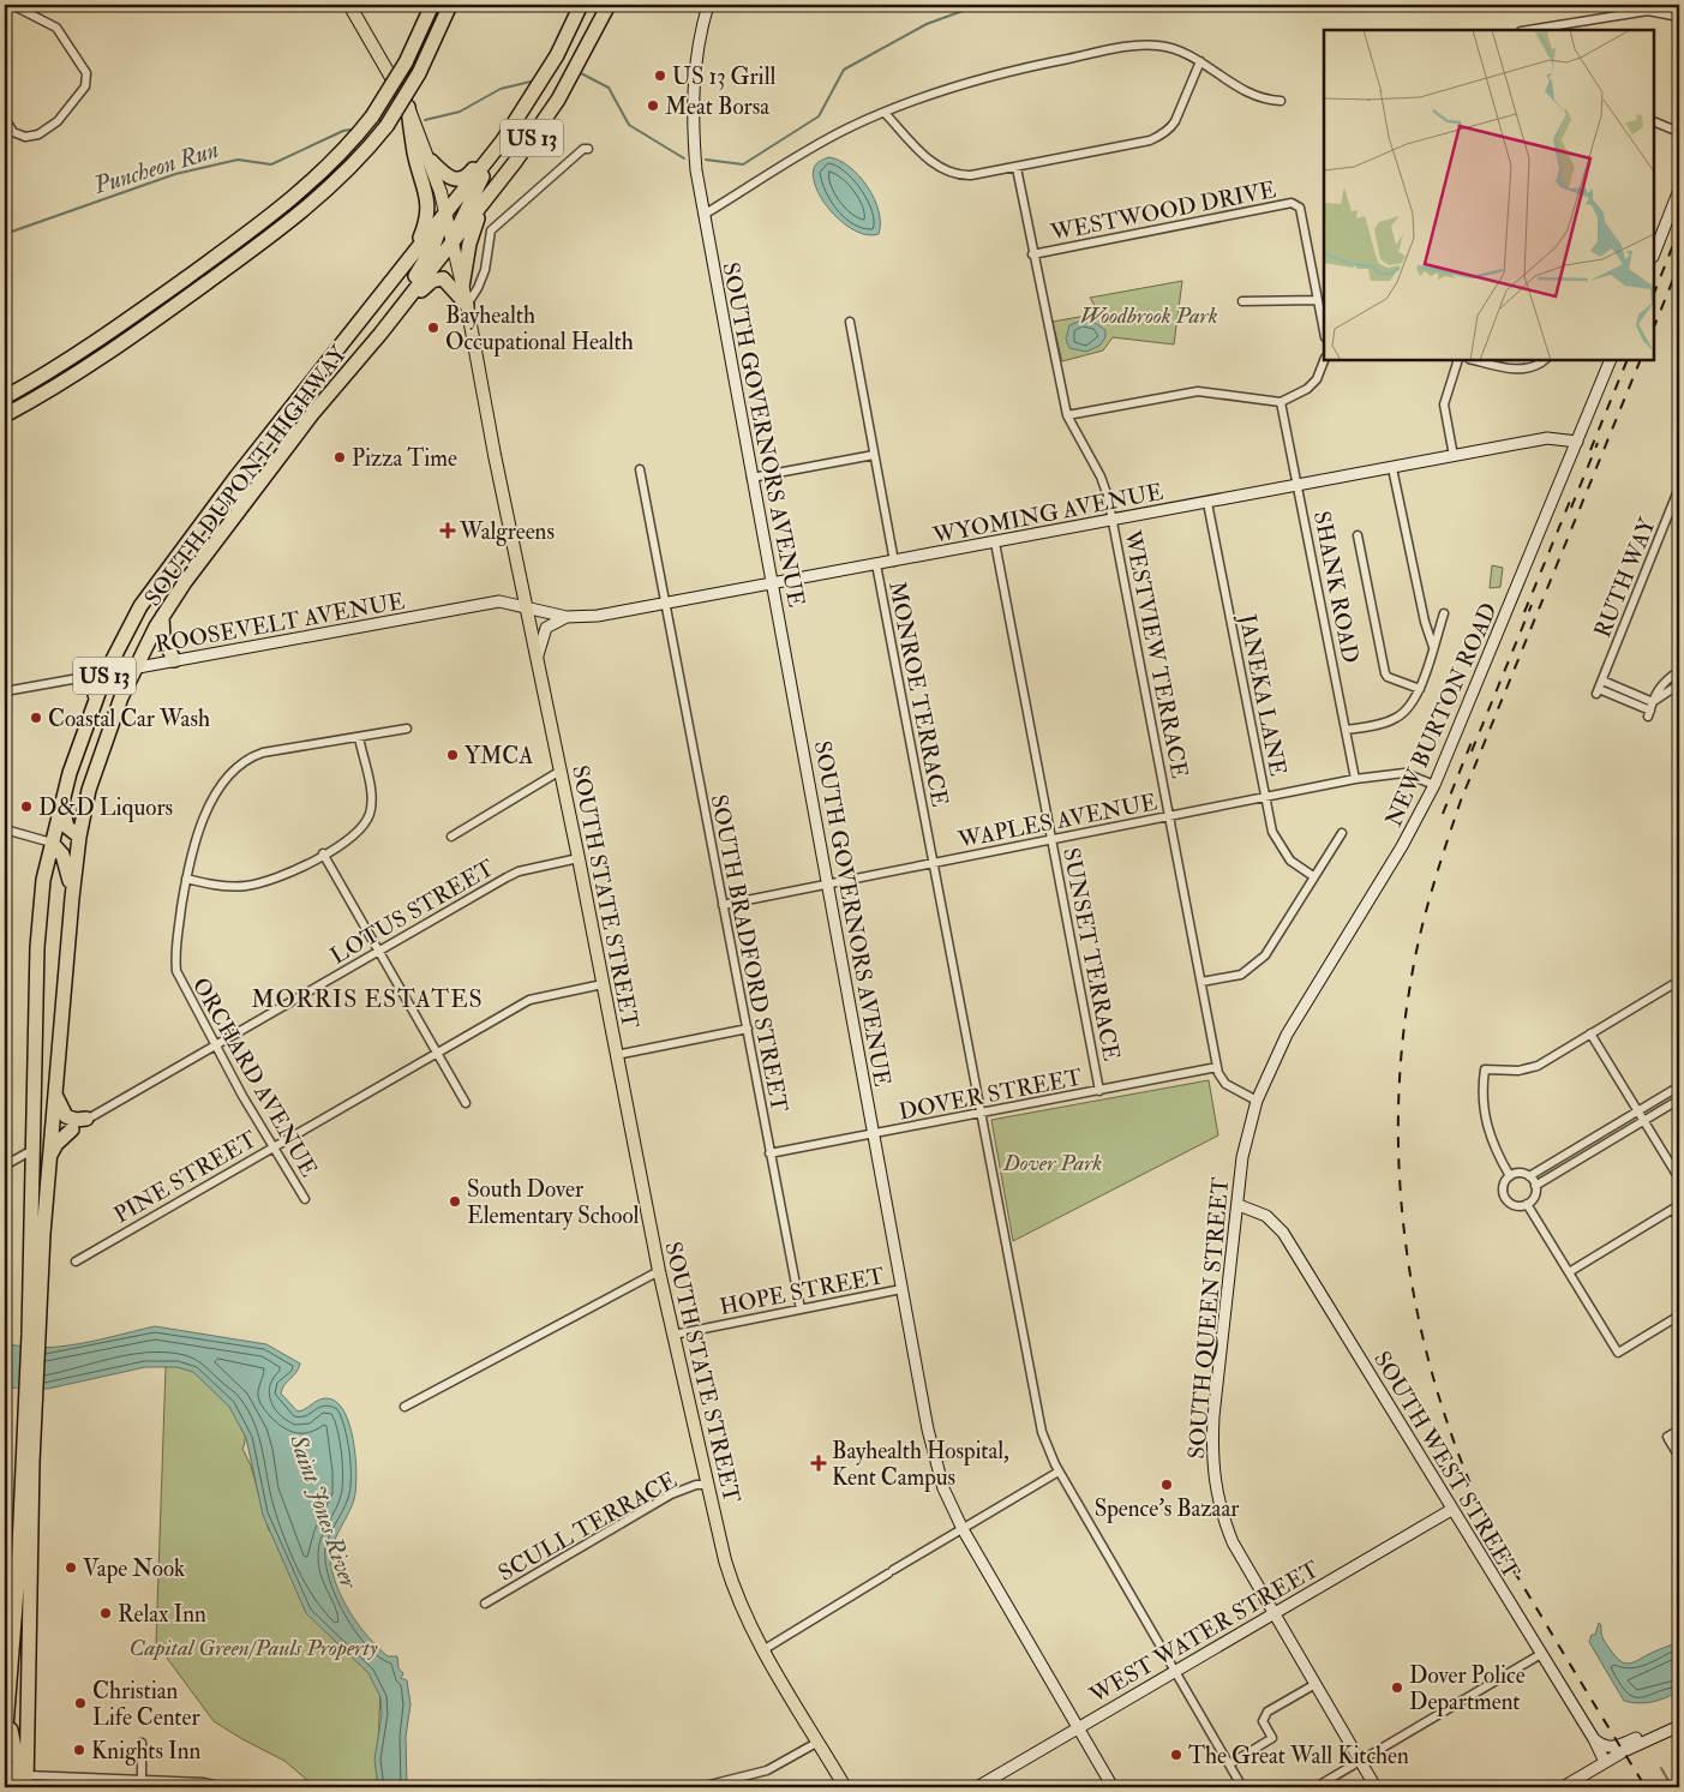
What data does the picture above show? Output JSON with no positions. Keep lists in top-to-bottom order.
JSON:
{
  "streets": {
    "highway": ["US 13", "SOUTH DUPONT HIGHWAY"],
    "main road": ["SOUTH STATE STREET"],
    "street": [
      "WESTWOOD DRIVE",
      "SOUTH GOVERNORS AVENUE",
      "WYOMING AVENUE",
      "RUTH WAY",
      "SHANK ROAD",
      "ROOSEVELT AVENUE",
      "WESTVIEW TERRACE",
      "MONROE TERRACE",
      "JANEKA LANE",
      "NEW BURTON ROAD",
      "WAPLES AVENUE",
      "LOTUS STREET",
      "SOUTH BRADFORD STREET",
      "SUNSET TERRACE",
      "ORCHARD AVENUE",
      "DOVER STREET",
      "PINE STREET",
      "HOPE STREET",
      "SOUTH QUEEN STREET",
      "SOUTH WEST STREET",
      "SCULL TERRACE",
      "WEST WATER STREET"
    ]
  },
  "crossings": [
    ["WESTWOOD DRIVE", "WESTVIEW TERRACE"],
    ["SOUTH GOVERNORS AVENUE", "WYOMING AVENUE"],
    ["SOUTH GOVERNORS AVENUE", "WAPLES AVENUE"],
    ["SOUTH GOVERNORS AVENUE", "DOVER STREET"],
    ["SOUTH GOVERNORS AVENUE", "HOPE STREET"],
    ["SOUTH GOVERNORS AVENUE", "WEST WATER STREET"],
    ["SOUTH DUPONT HIGHWAY", "ROOSEVELT AVENUE"],
    ["SOUTH DUPONT HIGHWAY", "SOUTH STATE STREET"],
    ["SOUTH DUPONT HIGHWAY", "LOTUS STREET"],
    ["WYOMING AVENUE", "SHANK ROAD"],
    ["WYOMING AVENUE", "ROOSEVELT AVENUE"],
    ["WYOMING AVENUE", "WESTVIEW TERRACE"],
    ["WYOMING AVENUE", "MONROE TERRACE"],
    ["WYOMING AVENUE", "JANEKA LANE"],
    ["WYOMING AVENUE", "NEW BURTON ROAD"],
    ["WYOMING AVENUE", "SOUTH STATE STREET"],
    ["WYOMING AVENUE", "SOUTH BRADFORD STREET"],
    ["WYOMING AVENUE", "SUNSET TERRACE"],
    ["SHANK ROAD", "WAPLES AVENUE"],
    ["ROOSEVELT AVENUE", "SOUTH STATE STREET"],
    ["WESTVIEW TERRACE", "NEW BURTON ROAD"],
    ["WESTVIEW TERRACE", "WAPLES AVENUE"],
    ["WESTVIEW TERRACE", "DOVER STREET"],
    ["WESTVIEW TERRACE", "SOUTH QUEEN STREET"],
    ["MONROE TERRACE", "WAPLES AVENUE"],
    ["MONROE TERRACE", "DOVER STREET"],
    ["MONROE TERRACE", "WEST WATER STREET"],
    ["JANEKA LANE", "WAPLES AVENUE"],
    ["NEW BURTON ROAD", "WAPLES AVENUE"],
    ["NEW BURTON ROAD", "SOUTH QUEEN STREET"],
    ["WAPLES AVENUE", "SOUTH BRADFORD STREET"],
    ["WAPLES AVENUE", "SUNSET TERRACE"],
    ["SOUTH STATE STREET", "LOTUS STREET"],
    ["SOUTH STATE STREET", "PINE STREET"],
    ["SOUTH STATE STREET", "HOPE STREET"],
    ["SOUTH STATE STREET", "SCULL TERRACE"],
    ["LOTUS STREET", "ORCHARD AVENUE"],
    ["SOUTH BRADFORD STREET", "DOVER STREET"],
    ["SOUTH BRADFORD STREET", "HOPE STREET"],
    ["SUNSET TERRACE", "DOVER STREET"],
    ["ORCHARD AVENUE", "PINE STREET"],
    ["SOUTH QUEEN STREET", "SOUTH WEST STREET"],
    ["SOUTH QUEEN STREET", "WEST WATER STREET"],
    ["SOUTH WEST STREET", "WEST WATER STREET"]
  ],
  "districts": ["MORRIS ESTATES"],
  "water": ["Puncheon Run", "Saint Jones River"],
  "parks": ["Woodbrook Park", "Dover Park", "Capital Green/Pauls Property"],
  "places": {
    "other": [
      "US 13 Grill",
      "Meat Borsa",
      "Bayhealth Occupational Health",
      "Pizza Time",
      "Coastal Car Wash",
      "YMCA",
      "D&D Liquors",
      "South Dover Elementary School",
      "Spence's Bazaar",
      "Vape Nook",
      "Relax Inn",
      "Dover Police Department",
      "Christian Life Center",
      "Knights Inn",
      "The Great Wall Kitchen"
    ],
    "health": ["Walgreens", "Bayhealth Hospital, Kent Campus"]
  }
}
